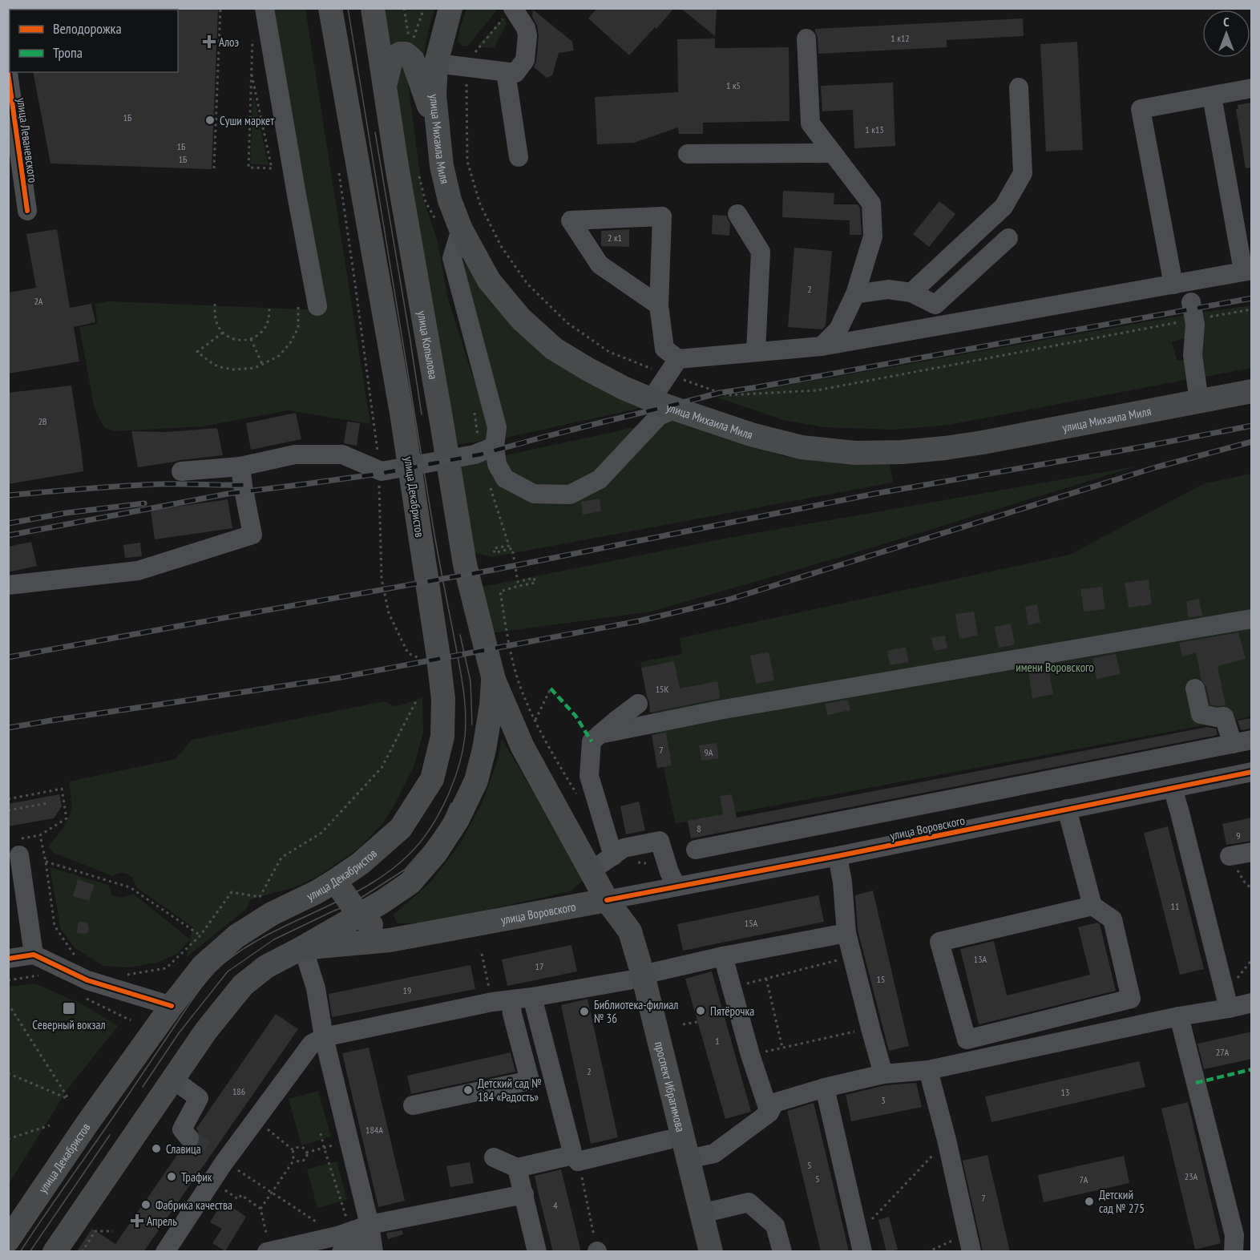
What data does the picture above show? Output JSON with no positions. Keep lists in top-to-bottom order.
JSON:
{
  "streets": {
    "main road": [
      "улица Михаила Миля",
      "улица Копылова",
      "улица Декабристов",
      "улица Воровского",
      "проспект Ибрагимова"
    ],
    "street": ["улица Леваневского"]
  },
  "crossings": [
    ["улица Копылова", "проспект Ибрагимова"],
    ["улица Воровского", "проспект Ибрагимова"]
  ],
  "parks": ["имени Воровского"],
  "places": {
    "health": ["Алоэ", "Апрель"],
    "other": [
      "Суши маркет",
      "Пятёрочка",
      "Библиотека-филиал № 36",
      "Детский сад № 184 «Радость»",
      "Славица",
      "Трафик",
      "Детский сад № 275",
      "Фабрика качества"
    ],
    "transit": ["Северный вокзал"]
  },
  "house_numbers": [
    "1 к12",
    "1 к5",
    "1Б",
    "1 к13",
    "1Б",
    "1Б",
    "2 к1",
    "2",
    "2А",
    "2В",
    "15К",
    "7",
    "9А",
    "8",
    "9",
    "11",
    "15А",
    "13А",
    "17",
    "15",
    "19",
    "1",
    "27А",
    "2",
    "186",
    "13",
    "3",
    "184А",
    "5",
    "23А",
    "5",
    "7А",
    "7",
    "4"
  ],
  "legend": ["Велодорожка", "Тропа"],
  "north": "top"
}
